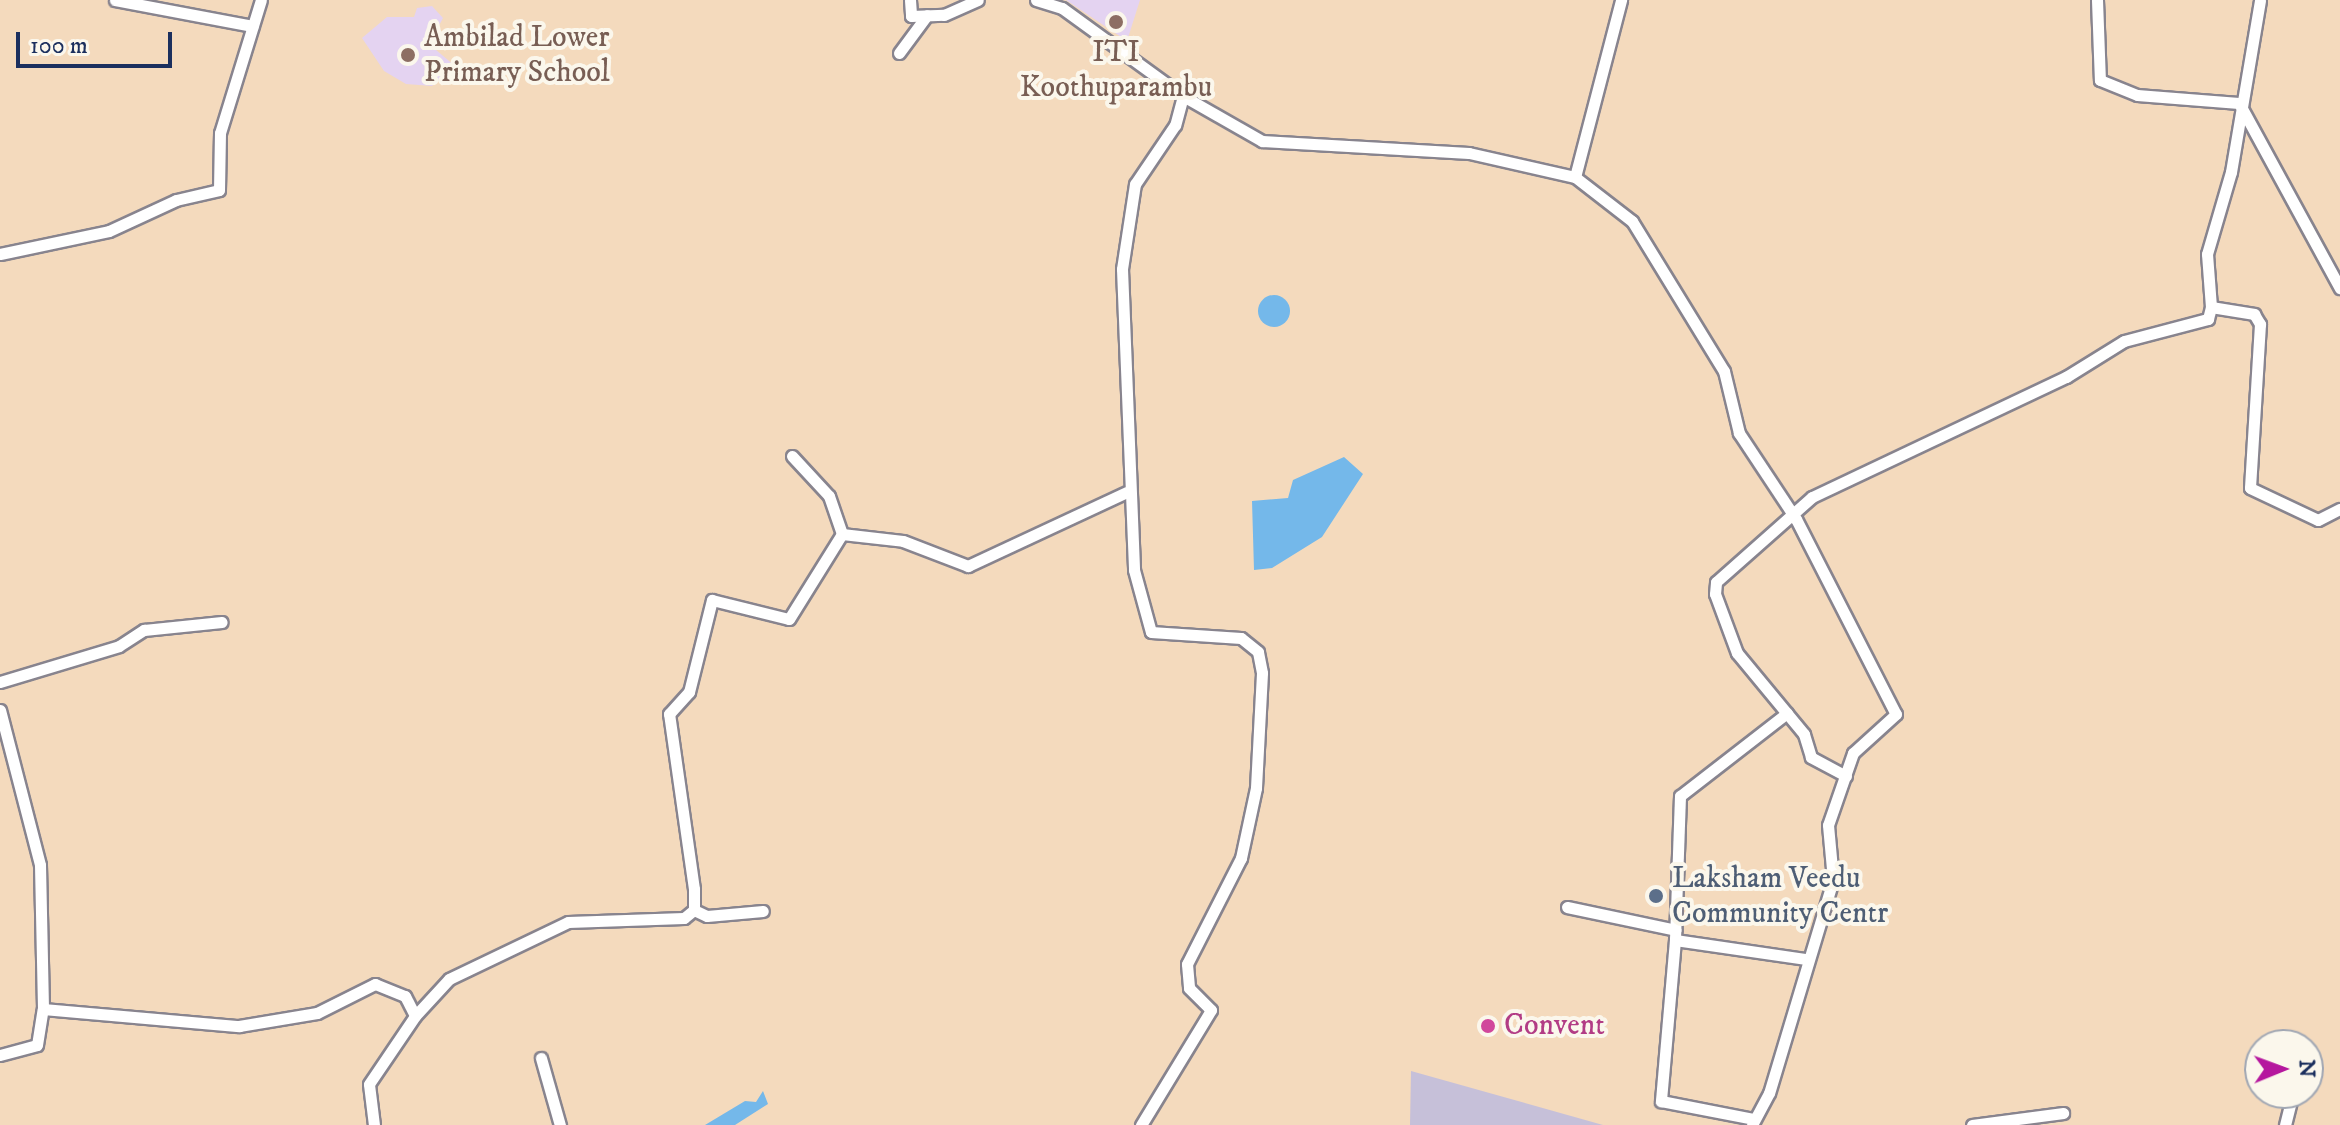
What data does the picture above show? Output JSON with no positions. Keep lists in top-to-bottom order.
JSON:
{
  "places": [
    "ITI Koothuparambu",
    "Ambilad Lower Primary School",
    "Laksham Veedu Community Centr",
    "Convent"
  ],
  "scale_bar": "100 m",
  "north": "right"
}
